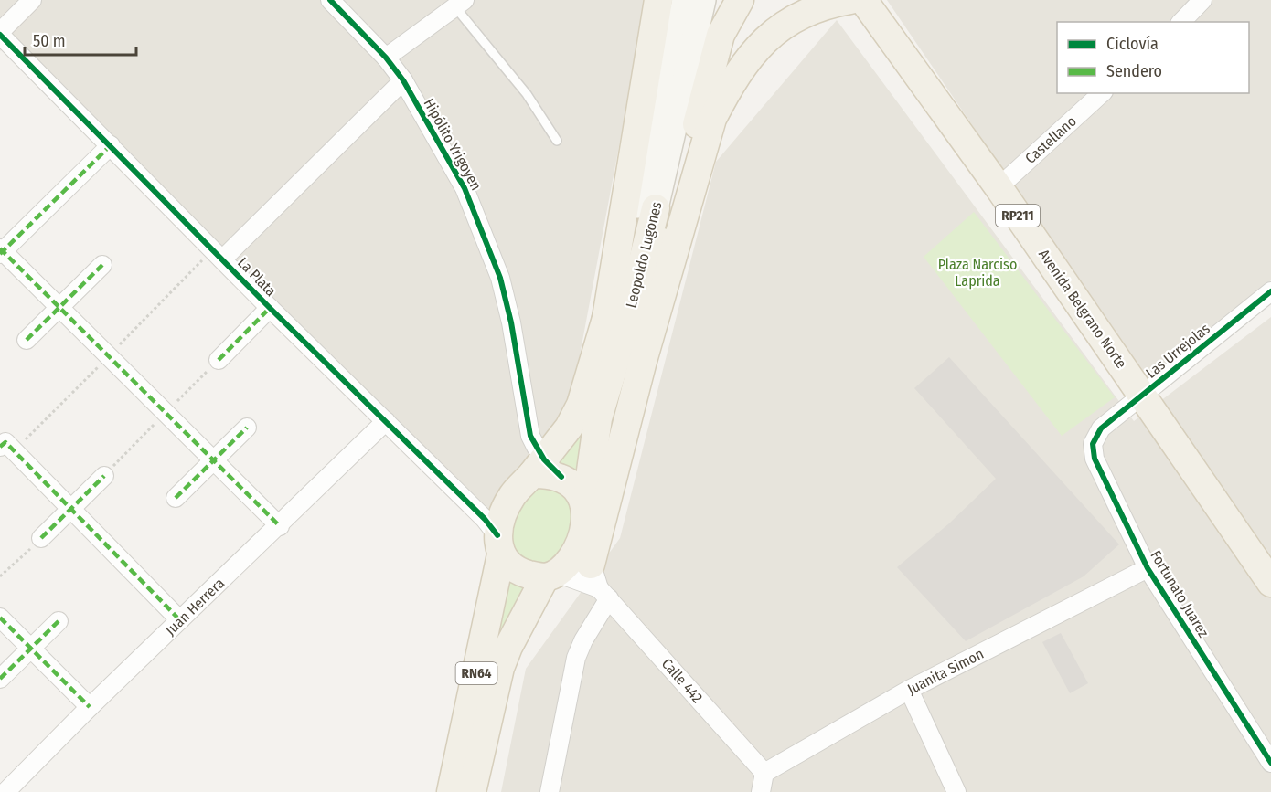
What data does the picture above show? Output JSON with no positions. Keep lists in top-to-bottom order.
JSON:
{
  "streets": {
    "main road": [
      "RP211",
      "Leopoldo Lugones",
      "Avenida Belgrano Norte",
      "RN64"
    ],
    "street": [
      "Castellano",
      "Hipólito Yrigoyen",
      "La Plata",
      "Las Urrejolas",
      "Fortunato Juarez",
      "Juan Herrera",
      "Juanita Simon",
      "Calle 442"
    ]
  },
  "crossings": [
    ["Castellano", "Avenida Belgrano Norte"],
    ["Hipólito Yrigoyen", "Leopoldo Lugones"],
    ["Hipólito Yrigoyen", "La Plata"],
    ["Hipólito Yrigoyen", "RN64"],
    ["Hipólito Yrigoyen", "Calle 442"],
    ["Leopoldo Lugones", "La Plata"],
    ["Leopoldo Lugones", "RN64"],
    ["Leopoldo Lugones", "Calle 442"],
    ["La Plata", "Juan Herrera"],
    ["La Plata", "RN64"],
    ["La Plata", "Calle 442"],
    ["Avenida Belgrano Norte", "Las Urrejolas"],
    ["Las Urrejolas", "Fortunato Juarez"],
    ["Fortunato Juarez", "Juanita Simon"],
    ["Juanita Simon", "Calle 442"],
    ["RN64", "Calle 442"]
  ],
  "parks": ["Plaza Narciso Laprida"],
  "legend": ["Ciclovía", "Sendero"],
  "scale_bar": "50 m"
}
